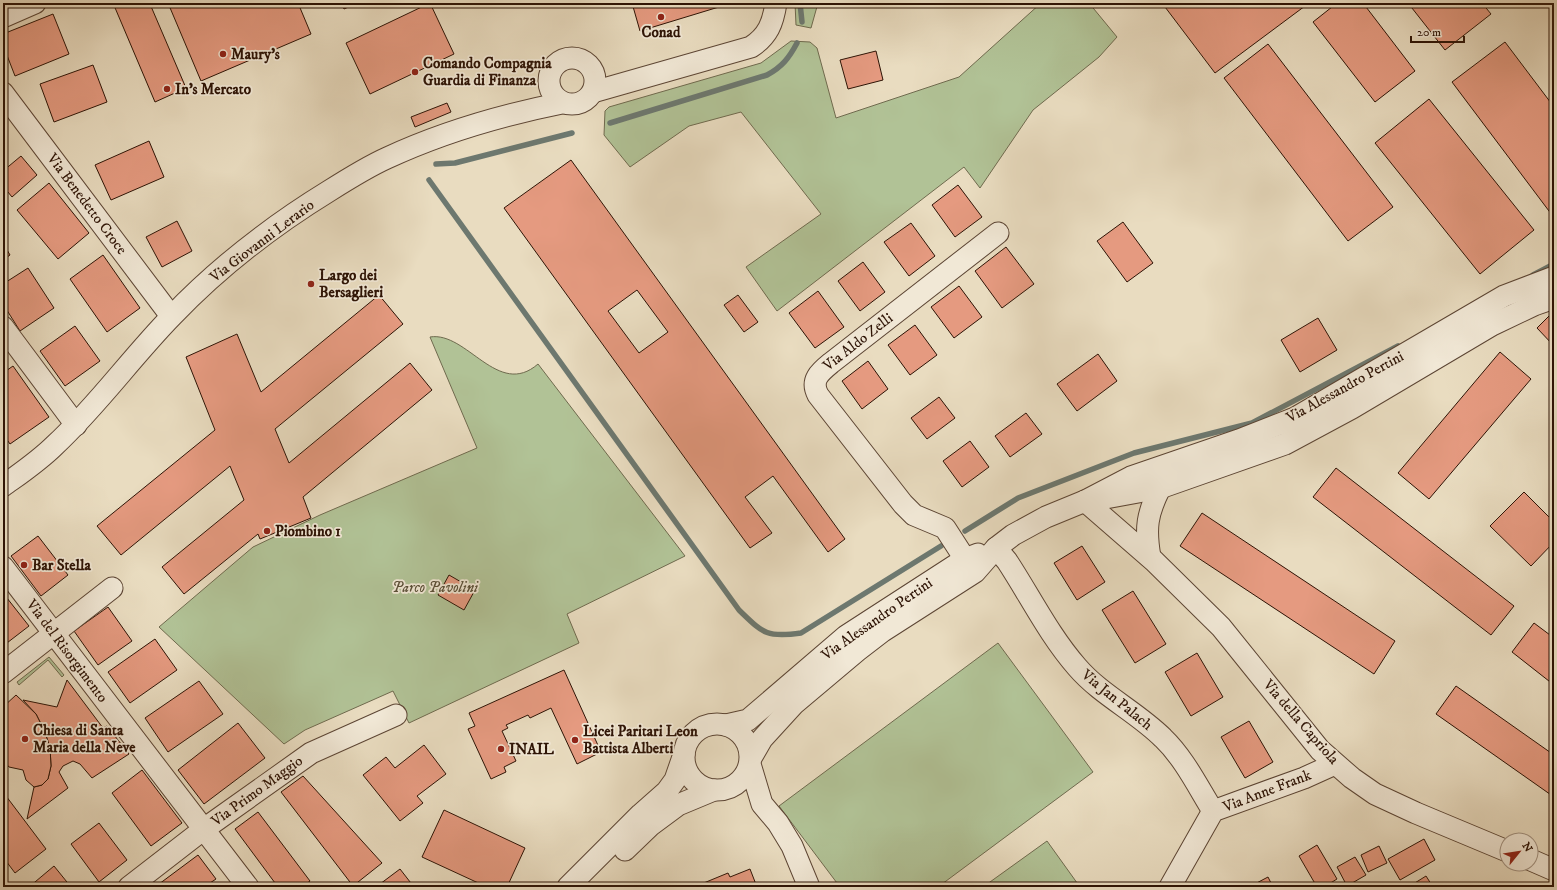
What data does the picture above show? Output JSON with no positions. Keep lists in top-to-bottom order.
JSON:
{
  "streets": {
    "street": [
      "Via Benedetto Croce",
      "Via Giovanni Lerario",
      "Via Aldo Zelli",
      "Via Alessandro Pertini",
      "Via del Risorgimento",
      "Via Jan Palach",
      "Via della Capriola",
      "Via Primo Maggio",
      "Via Anne Frank"
    ]
  },
  "crossings": [
    ["Via Benedetto Croce", "Via Giovanni Lerario"],
    ["Via Aldo Zelli", "Via Alessandro Pertini"],
    ["Via Alessandro Pertini", "Via Jan Palach"],
    ["Via Alessandro Pertini", "Via della Capriola"],
    ["Via del Risorgimento", "Via Primo Maggio"],
    ["Via Jan Palach", "Via Anne Frank"],
    ["Via della Capriola", "Via Anne Frank"]
  ],
  "parks": ["Parco Pavolini"],
  "places": [
    "Conad",
    "Maury's",
    "Comando Compagnia Guardia di Finanza",
    "In's Mercato",
    "Largo dei Bersaglieri",
    "Piombino 1",
    "Bar Stella",
    "Chiesa di Santa Maria della Neve",
    "Licei Paritari Leon Battista Alberti",
    "INAIL"
  ],
  "scale_bar": "20 m",
  "north": "top right"
}
